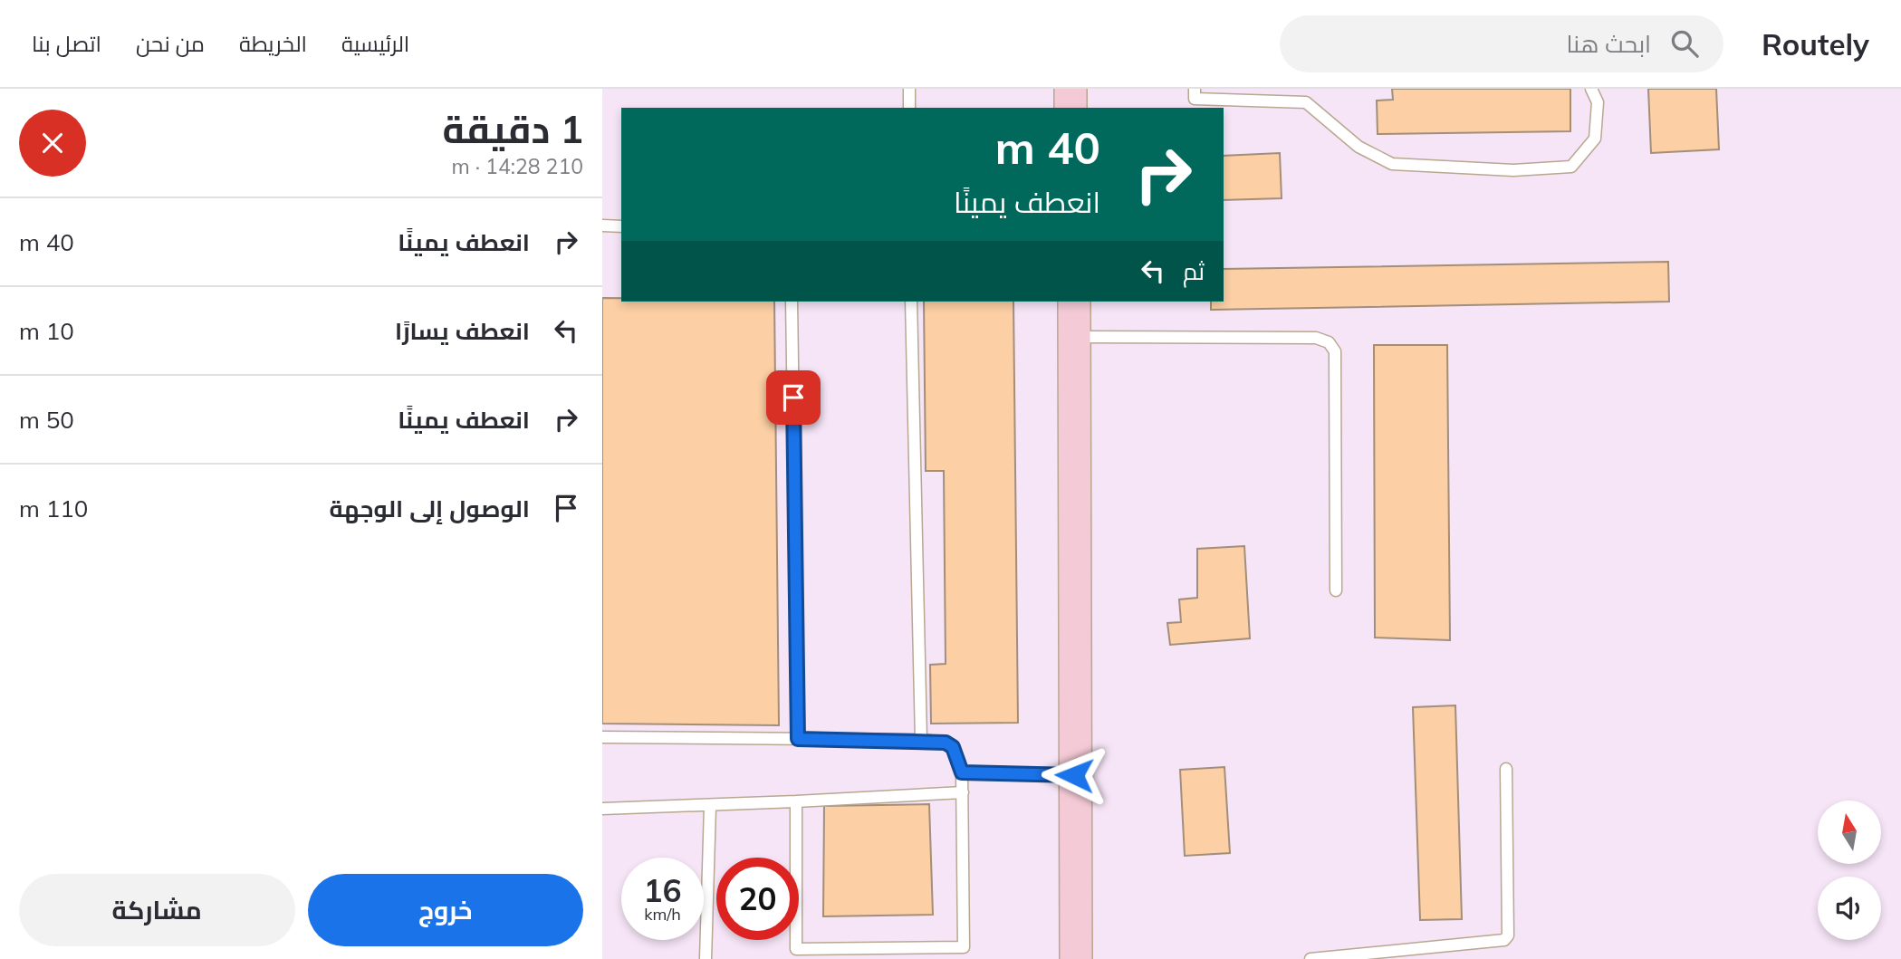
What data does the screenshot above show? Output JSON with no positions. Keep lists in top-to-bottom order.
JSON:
{
  "north": "top",
  "page": {
    "header": "Routely",
    "search": "ابحث هنا",
    "nav": [
      "الرئيسية",
      "الخريطة",
      "من نحن",
      "اتصل بنا"
    ],
    "heading": ["1 دقيقة", "210 m · 14:28"],
    "turn": ["40 m", "انعطف يمينًا"],
    "list": [
      {
        "name": "انعطف يمينًا",
        "value": "40 m"
      },
      {
        "name": "انعطف يسارًا",
        "value": "10 m"
      },
      {
        "name": "انعطف يمينًا",
        "value": "50 m"
      },
      {
        "name": "الوصول إلى الوجهة",
        "value": "110 m"
      }
    ],
    "then": "ثم",
    "speed": "16 km/h",
    "limit": "20",
    "buttons": ["خروج", "مشاركة"]
  }
}
